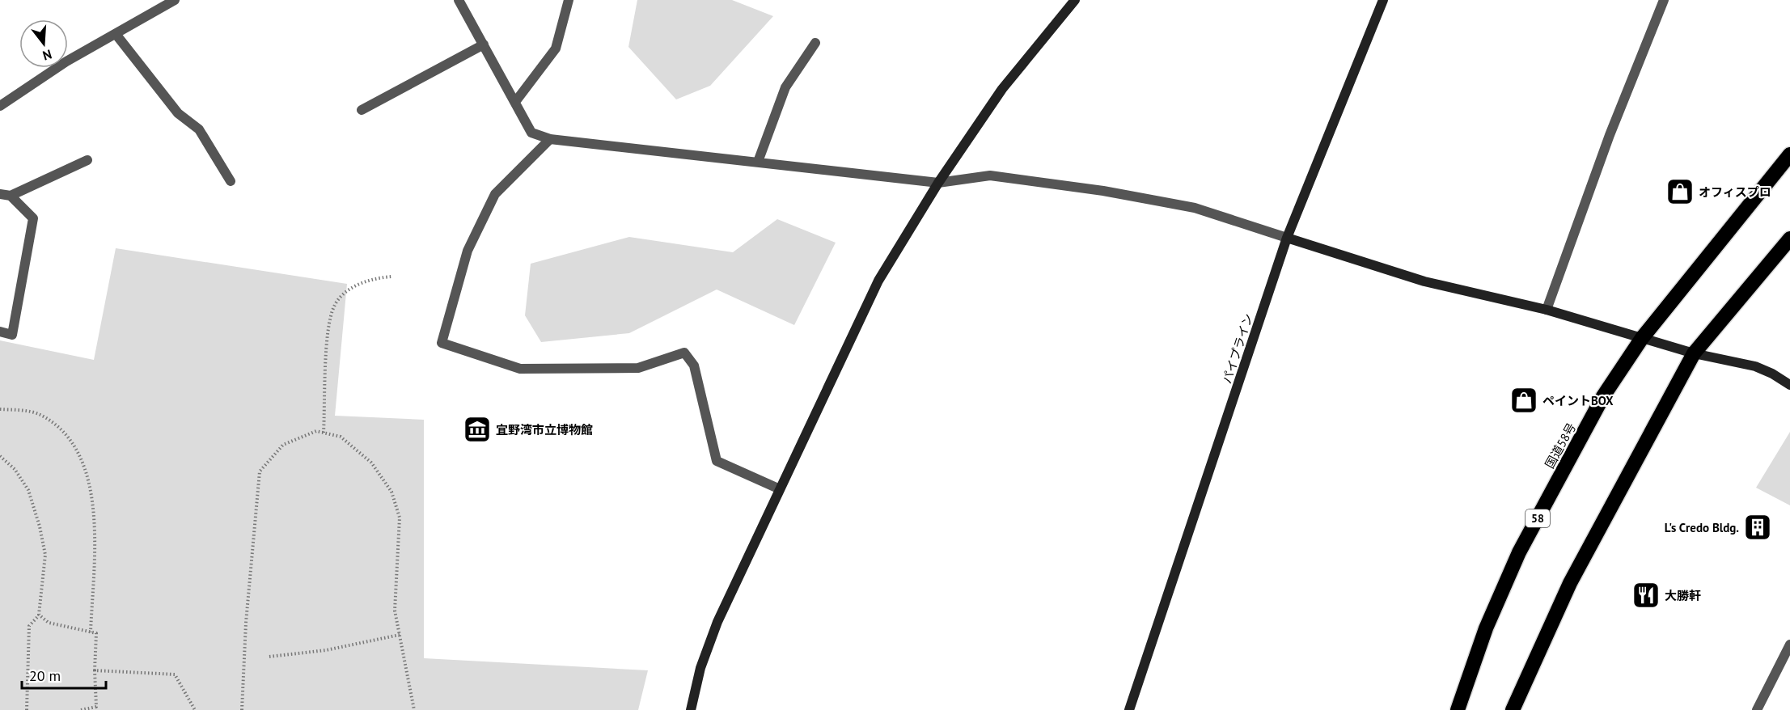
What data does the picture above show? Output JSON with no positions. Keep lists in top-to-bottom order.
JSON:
{
  "streets": {
    "highway": ["国道58号", "58"],
    "street": ["パイプライン"]
  },
  "places": {
    "shop": ["オフィスプロ", "ペイントBOX"],
    "museum": ["宜野湾市立博物館"],
    "building": ["L's Credo Bldg."],
    "restaurant": ["大勝軒"]
  },
  "scale_bar": "20 m",
  "north": "bottom"
}
